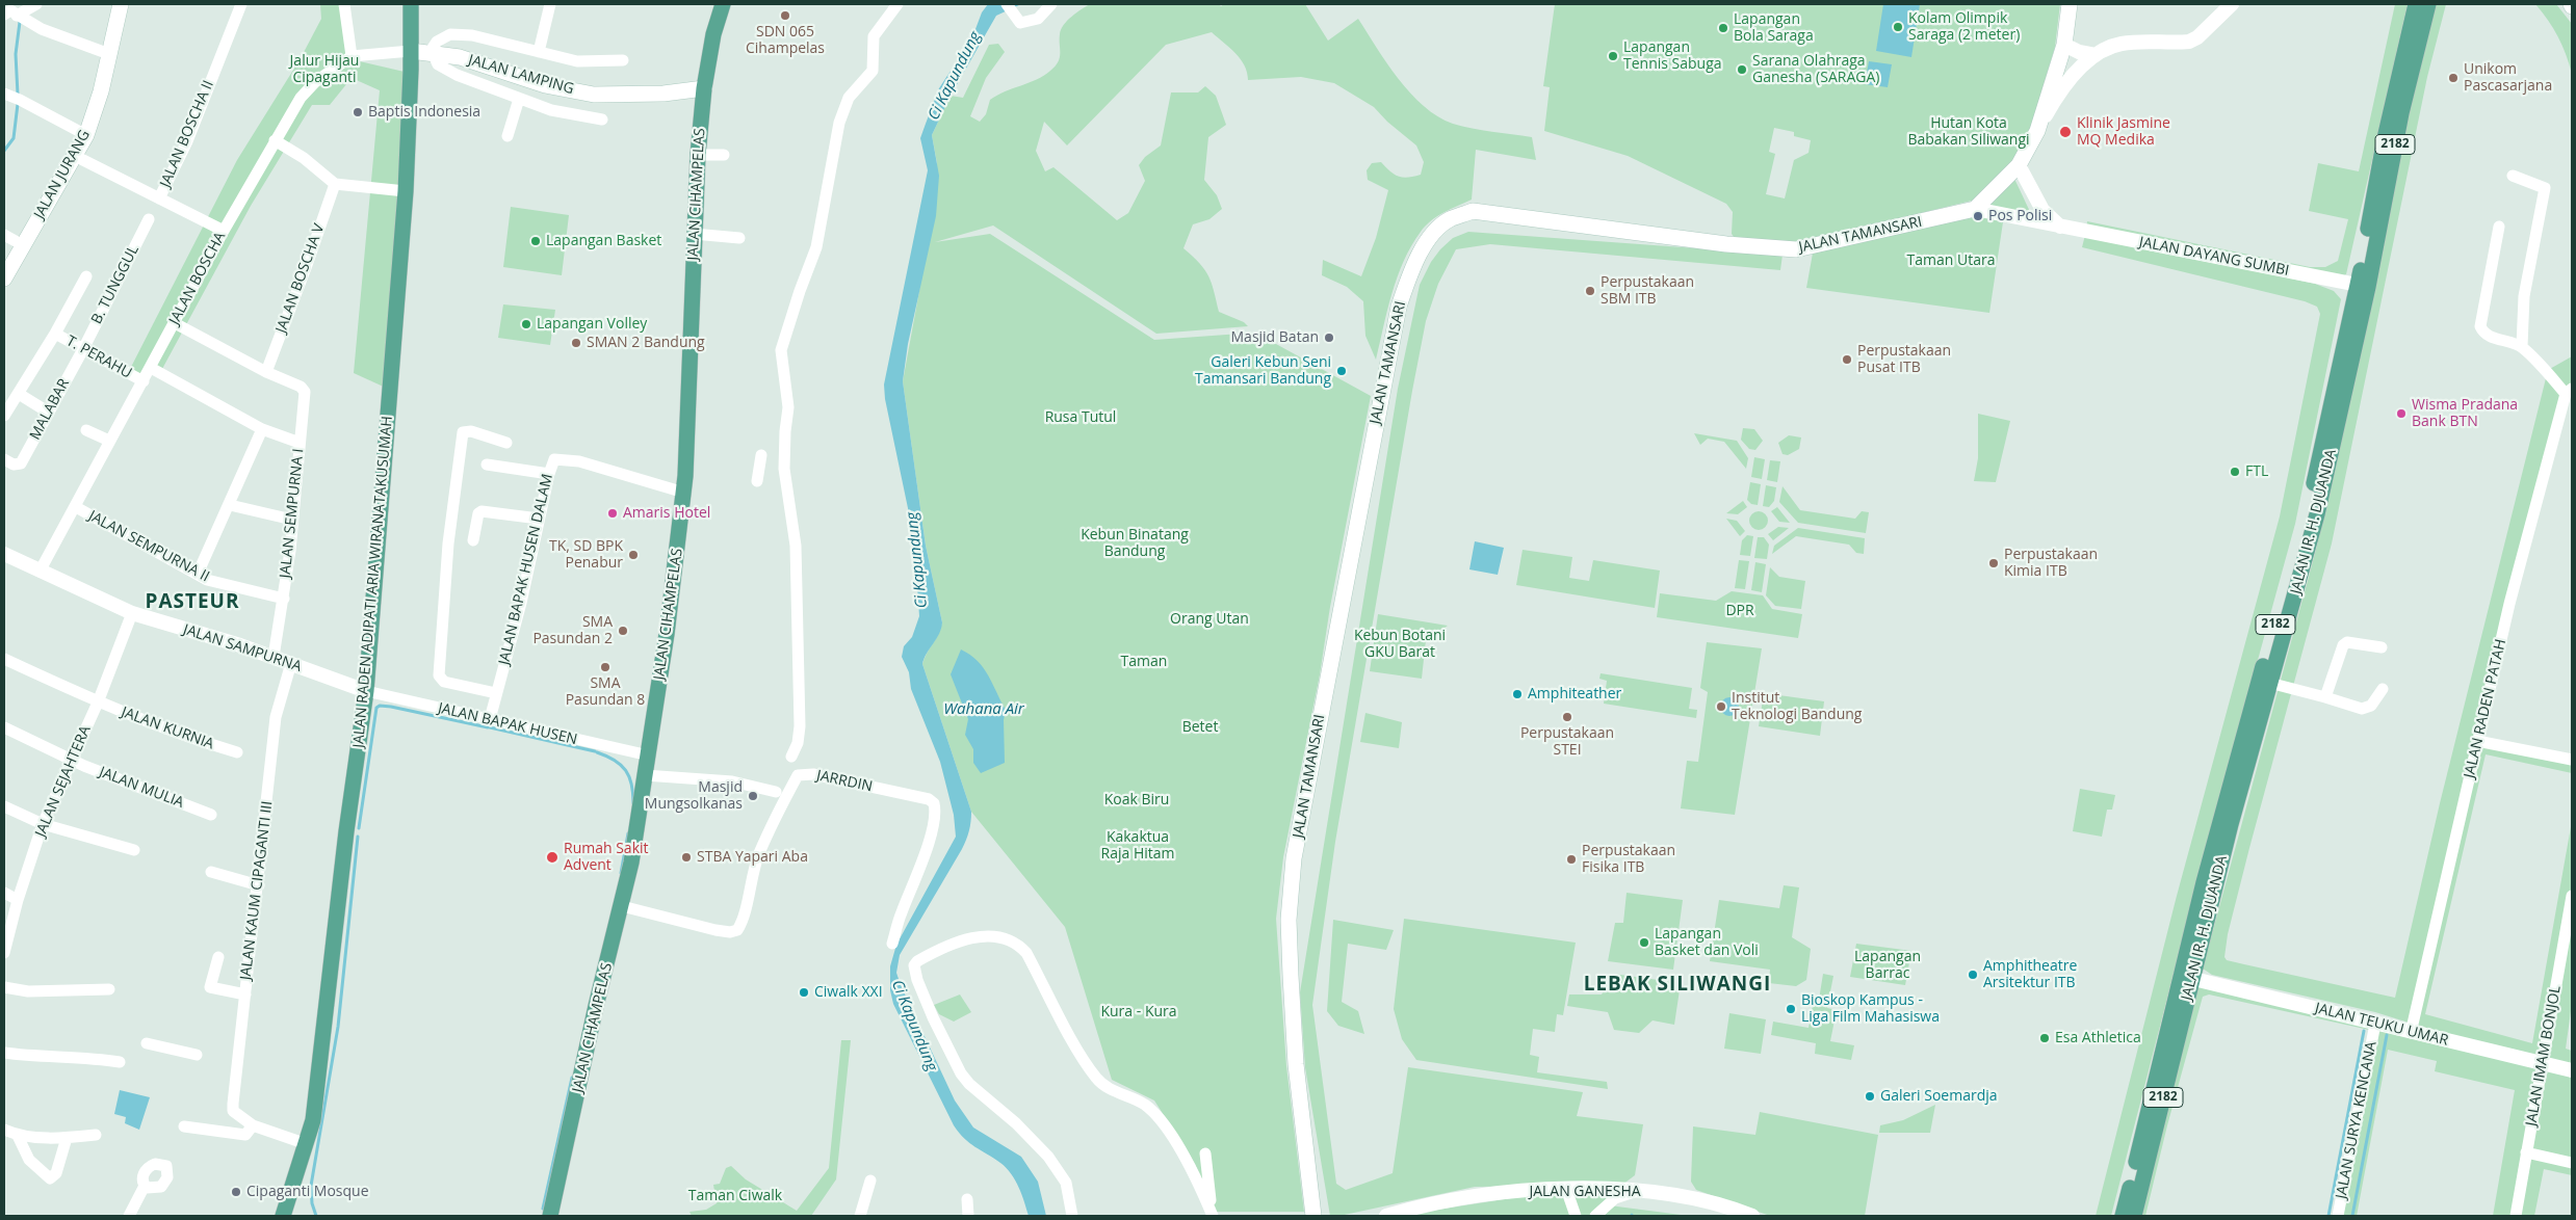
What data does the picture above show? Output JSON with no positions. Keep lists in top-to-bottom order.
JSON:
{
  "streets": {
    "main road": [
      "JALAN LAMPING",
      "2182",
      "JALAN JURANG",
      "JALAN CIHAMPELAS",
      "JALAN TAMANSARI",
      "JALAN IR. H. DJUANDA",
      "JALAN RADEN ADIPATI ARIA WIRANATAKUSUMAH"
    ],
    "street": [
      "JALAN BOSCHA II",
      "JALAN DAYANG SUMBI",
      "JALAN BOSCHA",
      "JALAN BOSCHA V",
      "B. TUNGGUL",
      "T. PERAHU",
      "MALABAR",
      "JALAN SEMPURNA I",
      "JALAN SEMPURNA II",
      "JALAN BAPAK HUSEN DALAM",
      "JALAN SAMPURNA",
      "JALAN RADEN PATAH",
      "JALAN BAPAK HUSEN",
      "JALAN KURNIA",
      "JALAN SEJAHTERA",
      "JARRDIN",
      "JALAN MULIA",
      "JALAN KAUM CIPAGANTI III",
      "JALAN TEUKU UMAR",
      "JALAN IMAM BONJOL",
      "JALAN SURYA KENCANA",
      "JALAN GANESHA"
    ]
  },
  "crossings": [
    ["JALAN LAMPING", "JALAN CIHAMPELAS"],
    ["JALAN LAMPING", "JALAN RADEN ADIPATI ARIA WIRANATAKUSUMAH"],
    ["JALAN BOSCHA II", "JALAN BOSCHA"],
    ["JALAN CIHAMPELAS", "JALAN BAPAK HUSEN DALAM"],
    ["JALAN CIHAMPELAS", "JALAN BAPAK HUSEN"],
    ["JALAN CIHAMPELAS", "JARRDIN"],
    ["JALAN TAMANSARI", "JALAN DAYANG SUMBI"],
    ["JALAN DAYANG SUMBI", "JALAN IR. H. DJUANDA"],
    ["JALAN BOSCHA", "T. PERAHU"],
    ["JALAN BOSCHA", "JALAN SEMPURNA II"],
    ["JALAN BOSCHA", "JALAN SAMPURNA"],
    ["JALAN BOSCHA V", "JALAN SEMPURNA I"],
    ["B. TUNGGUL", "T. PERAHU"],
    ["B. TUNGGUL", "MALABAR"],
    ["T. PERAHU", "MALABAR"],
    ["JALAN SEMPURNA I", "JALAN SEMPURNA II"],
    ["JALAN SEMPURNA I", "JALAN SAMPURNA"],
    ["JALAN IR. H. DJUANDA", "JALAN TEUKU UMAR"],
    ["JALAN BAPAK HUSEN DALAM", "JALAN BAPAK HUSEN"],
    ["JALAN RADEN ADIPATI ARIA WIRANATAKUSUMAH", "JALAN SAMPURNA"],
    ["JALAN RADEN ADIPATI ARIA WIRANATAKUSUMAH", "JALAN BAPAK HUSEN"],
    ["JALAN SAMPURNA", "JALAN BAPAK HUSEN"],
    ["JALAN SAMPURNA", "JALAN SEJAHTERA"],
    ["JALAN SAMPURNA", "JALAN KAUM CIPAGANTI III"],
    ["JALAN RADEN PATAH", "JALAN TEUKU UMAR"],
    ["JALAN KURNIA", "JALAN SEJAHTERA"],
    ["JALAN SEJAHTERA", "JALAN MULIA"],
    ["JALAN TEUKU UMAR", "JALAN IMAM BONJOL"],
    ["JALAN TEUKU UMAR", "JALAN SURYA KENCANA"]
  ],
  "districts": ["PASTEUR", "LEBAK SILIWANGI"],
  "water": ["Ci Kapundung", "Wahana Air"],
  "parks": [
    "Jalur Hijau Cipaganti",
    "Hutan Kota Babakan Siliwangi",
    "Taman Utara",
    "Rusa Tutul",
    "Kebun Binatang Bandung",
    "DPR",
    "Orang Utan",
    "Kebun Botani GKU Barat",
    "Taman",
    "Betet",
    "Koak Biru",
    "Kakaktua Raja Hitam",
    "Lapangan Barrac",
    "Kura - Kura",
    "Taman Ciwalk"
  ],
  "places": [
    "SDN 065 Cihampelas",
    "Kolam Olimpik Saraga (2 meter)",
    "Lapangan Bola Saraga",
    "Lapangan Tennis Sabuga",
    "Sarana Olahraga Ganesha (SARAGA)",
    "Unikom Pascasarjana",
    "Baptis Indonesia",
    "Klinik Jasmine MQ Medika",
    "Pos Polisi",
    "Lapangan Basket",
    "Perpustakaan SBM ITB",
    "Lapangan Volley",
    "Masjid Batan",
    "SMAN 2 Bandung",
    "Perpustakaan Pusat ITB",
    "Galeri Kebun Seni Tamansari Bandung",
    "Wisma Pradana Bank BTN",
    "FTL",
    "Amaris Hotel",
    "TK, SD BPK Penabur",
    "Perpustakaan Kimia ITB",
    "SMA Pasundan 2",
    "SMA Pasundan 8",
    "Amphiteather",
    "Institut Teknologi Bandung",
    "Perpustakaan STEI",
    "Masjid Mungsolkanas",
    "Rumah Sakit Advent",
    "STBA Yapari Aba",
    "Perpustakaan Fisika ITB",
    "Lapangan Basket dan Voli",
    "Amphitheatre Arsitektur ITB",
    "Ciwalk XXI",
    "Bioskop Kampus - Liga Film Mahasiswa",
    "Esa Athletica",
    "Galeri Soemardja",
    "Cipaganti Mosque"
  ]
}
